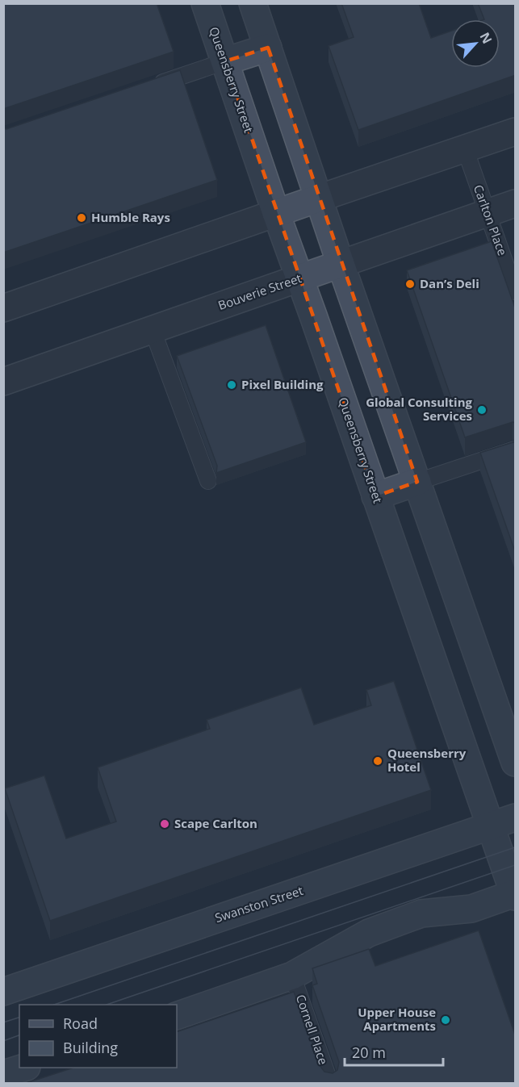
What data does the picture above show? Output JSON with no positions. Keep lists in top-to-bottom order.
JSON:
{
  "streets": {
    "main road": ["Queensberry Street", "Bouverie Street", "Swanston Street"],
    "lane": ["Carlton Place", "Cornell Place"]
  },
  "crossings": [
    ["Queensberry Street", "Bouverie Street"],
    ["Queensberry Street", "Swanston Street"],
    ["Carlton Place", "Bouverie Street"]
  ],
  "places": [
    "Humble Rays",
    "Dan’s Deli",
    "Pixel Building",
    "Global Consulting Services",
    "Queensberry Hotel",
    "Scape Carlton",
    "Upper House Apartments"
  ],
  "legend": ["Road", "Building"],
  "scale_bar": "20 m",
  "north": "top right"
}
